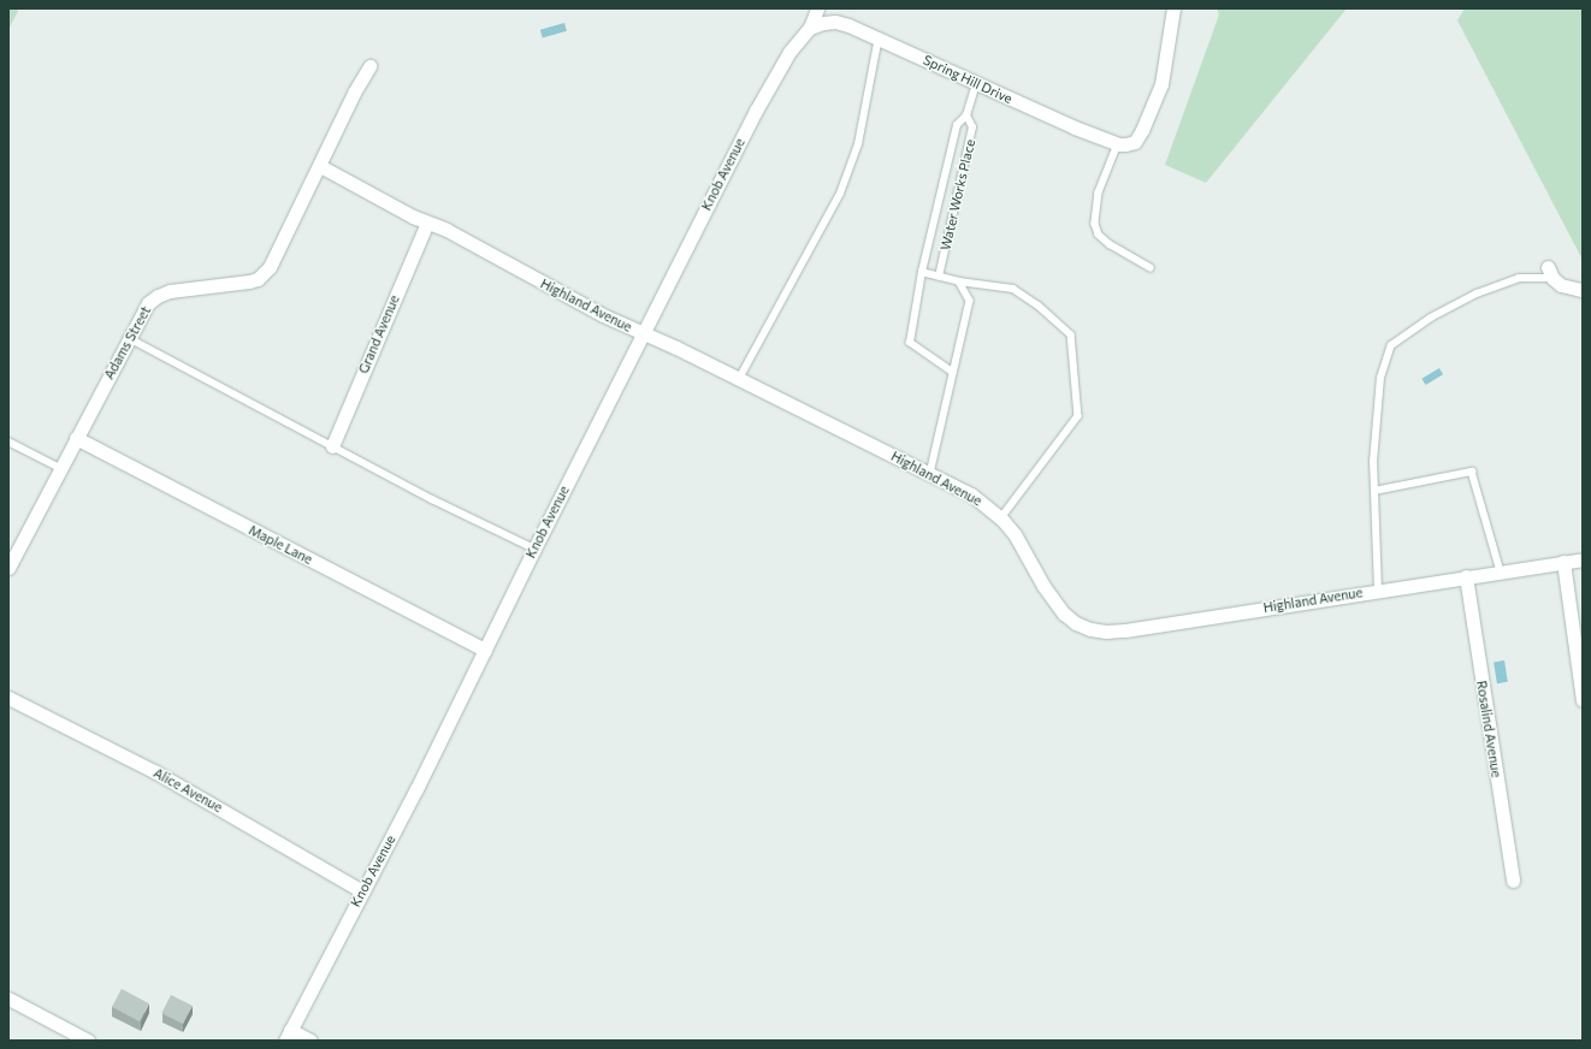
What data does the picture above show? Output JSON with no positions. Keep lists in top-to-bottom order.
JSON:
{
  "streets": {
    "street": [
      "Spring Hill Drive",
      "Knob Avenue",
      "Highland Avenue",
      "Grand Avenue",
      "Adams Street",
      "Maple Lane",
      "Rosalind Avenue",
      "Alice Avenue"
    ],
    "lane": ["Water Works Place"]
  },
  "crossings": [
    ["Spring Hill Drive", "Knob Avenue"],
    ["Spring Hill Drive", "Water Works Place"],
    ["Knob Avenue", "Highland Avenue"],
    ["Knob Avenue", "Maple Lane"],
    ["Knob Avenue", "Alice Avenue"],
    ["Highland Avenue", "Grand Avenue"],
    ["Highland Avenue", "Adams Street"],
    ["Highland Avenue", "Rosalind Avenue"],
    ["Adams Street", "Maple Lane"]
  ]
}
